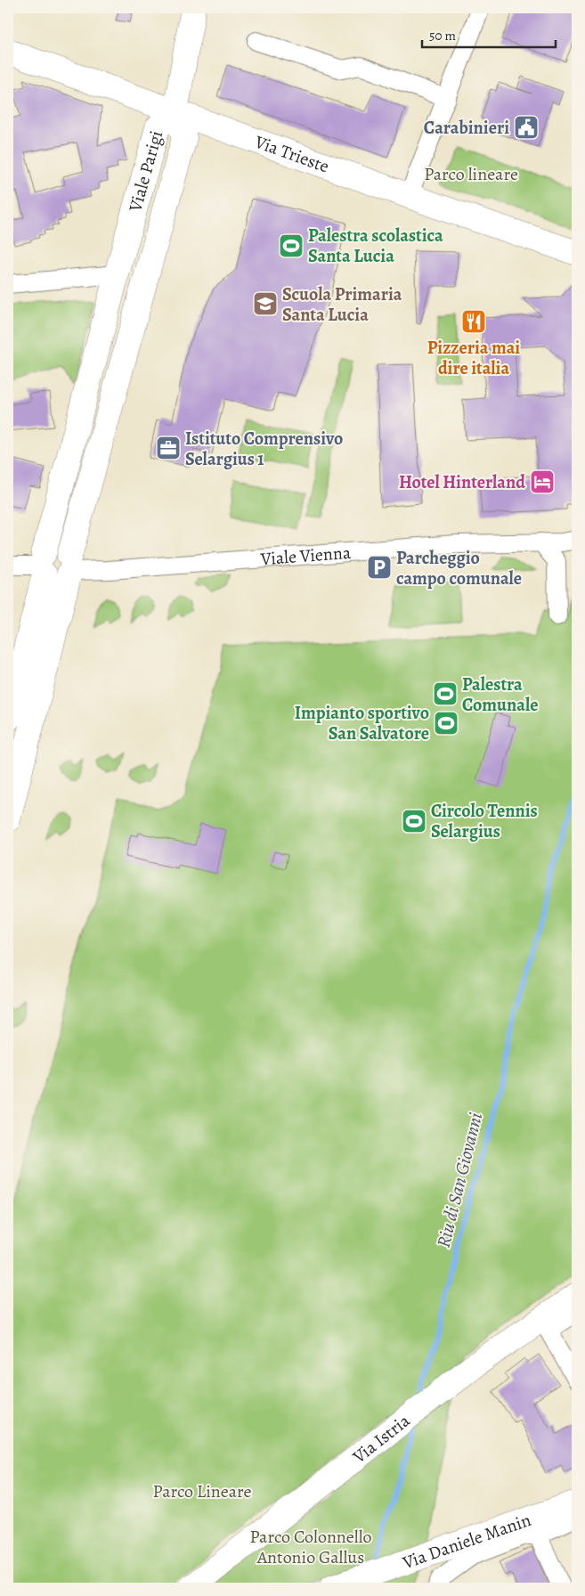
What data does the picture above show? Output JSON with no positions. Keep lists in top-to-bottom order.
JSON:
{
  "streets": {
    "street": [
      "Via Trieste",
      "Viale Parigi",
      "Viale Vienna",
      "Via Istria",
      "Via Daniele Manin"
    ]
  },
  "crossings": [
    ["Via Trieste", "Viale Parigi"],
    ["Viale Parigi", "Viale Vienna"]
  ],
  "water": ["Riu di San Giovanni"],
  "parks": ["Parco lineare", "Parco Lineare", "Parco Colonnello Antonio Gallus"],
  "places": {
    "public building": ["Carabinieri"],
    "sports": [
      "Palestra scolastica Santa Lucia",
      "Palestra Comunale",
      "Impianto sportivo San Salvatore",
      "Circolo Tennis Selargius"
    ],
    "school or university": ["Scuola Primaria Santa Lucia"],
    "restaurant": ["Pizzeria mai dire italia"],
    "office": ["Istituto Comprensivo Selargius 1"],
    "hotel": ["Hotel Hinterland"],
    "parking": ["Parcheggio campo comunale"]
  },
  "scale_bar": "50 m"
}
